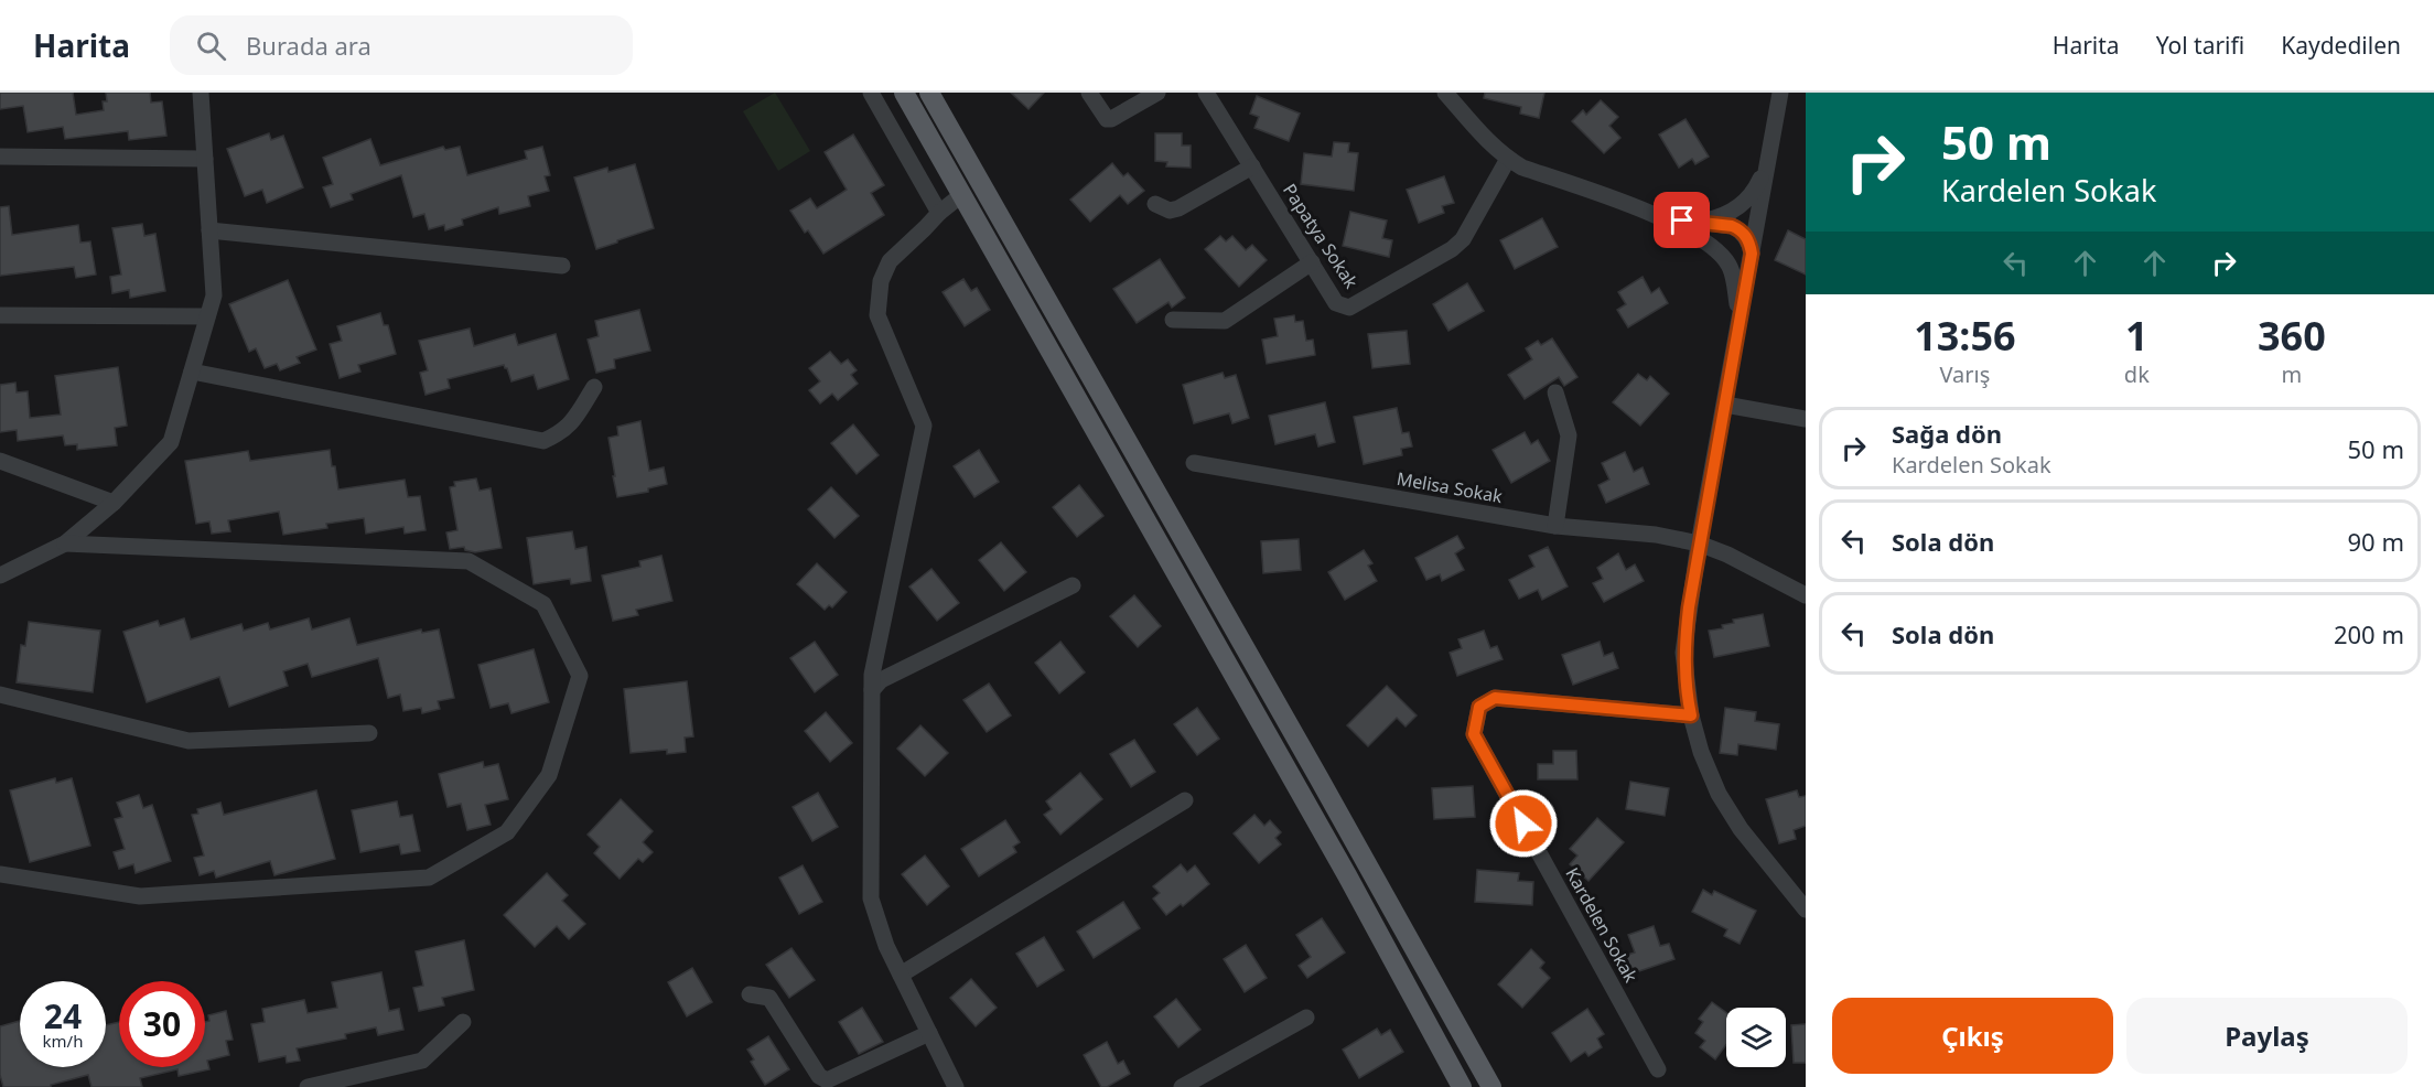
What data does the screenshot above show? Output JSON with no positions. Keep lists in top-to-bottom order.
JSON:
{
  "streets": {
    "street": ["Papatya Sokak", "Melisa Sokak", "Kardelen Sokak"]
  },
  "page": {
    "header": "Harita",
    "search": "Burada ara",
    "nav": ["Harita", "Yol tarifi", "Kaydedilen"],
    "turn": ["50 m", "Kardelen Sokak"],
    "eta": [
      "13:56",
      "Varış",
      "1",
      "dk",
      "360",
      "m"
    ],
    "list": [
      {
        "name": "Sağa dön",
        "note": "Kardelen Sokak",
        "value": "50 m"
      },
      {
        "name": "Sola dön",
        "value": "90 m"
      },
      {
        "name": "Sola dön",
        "value": "200 m"
      }
    ],
    "speed": "24 km/h",
    "limit": "30",
    "buttons": ["Çıkış", "Paylaş"]
  }
}
